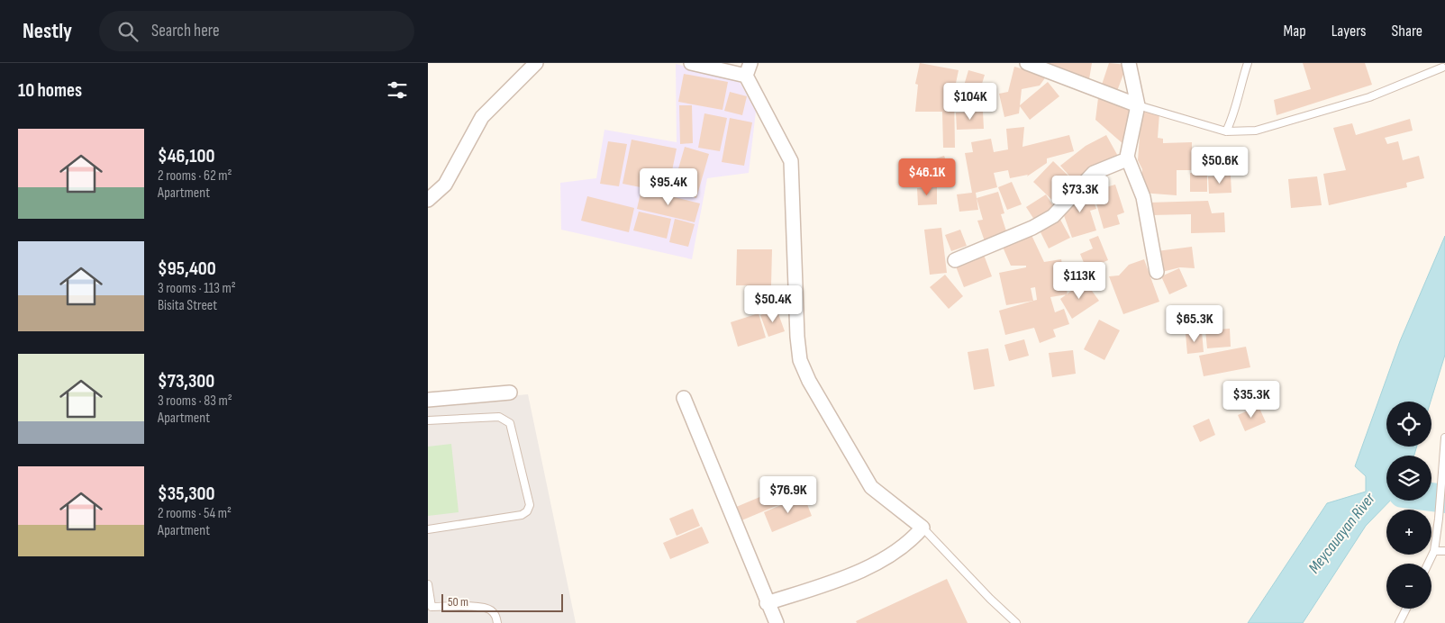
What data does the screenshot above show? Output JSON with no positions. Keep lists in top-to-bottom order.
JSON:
{
  "water": ["Meycauayan River"],
  "scale_bar": "50 m",
  "page": {
    "header": "Nestly",
    "search": "Search here",
    "nav": ["Map", "Layers", "Share"],
    "heading": "10 homes",
    "price": [
      "$104K",
      "$50.6K",
      "$46.1K",
      "$95.4K",
      "$73.3K",
      "$113K",
      "$50.4K",
      "$65.3K",
      "$35.3K",
      "$76.9K"
    ],
    "list": [
      {
        "name": "$46,100",
        "note": "2 rooms · 62 m² · Apartment"
      },
      {
        "name": "$95,400",
        "note": "3 rooms · 113 m² · Bisita Street"
      },
      {
        "name": "$73,300",
        "note": "3 rooms · 83 m² · Apartment"
      },
      {
        "name": "$35,300",
        "note": "2 rooms · 54 m² · Apartment"
      }
    ],
    "map_buttons": ["+", "−"],
    "scale": "50 m"
  }
}
